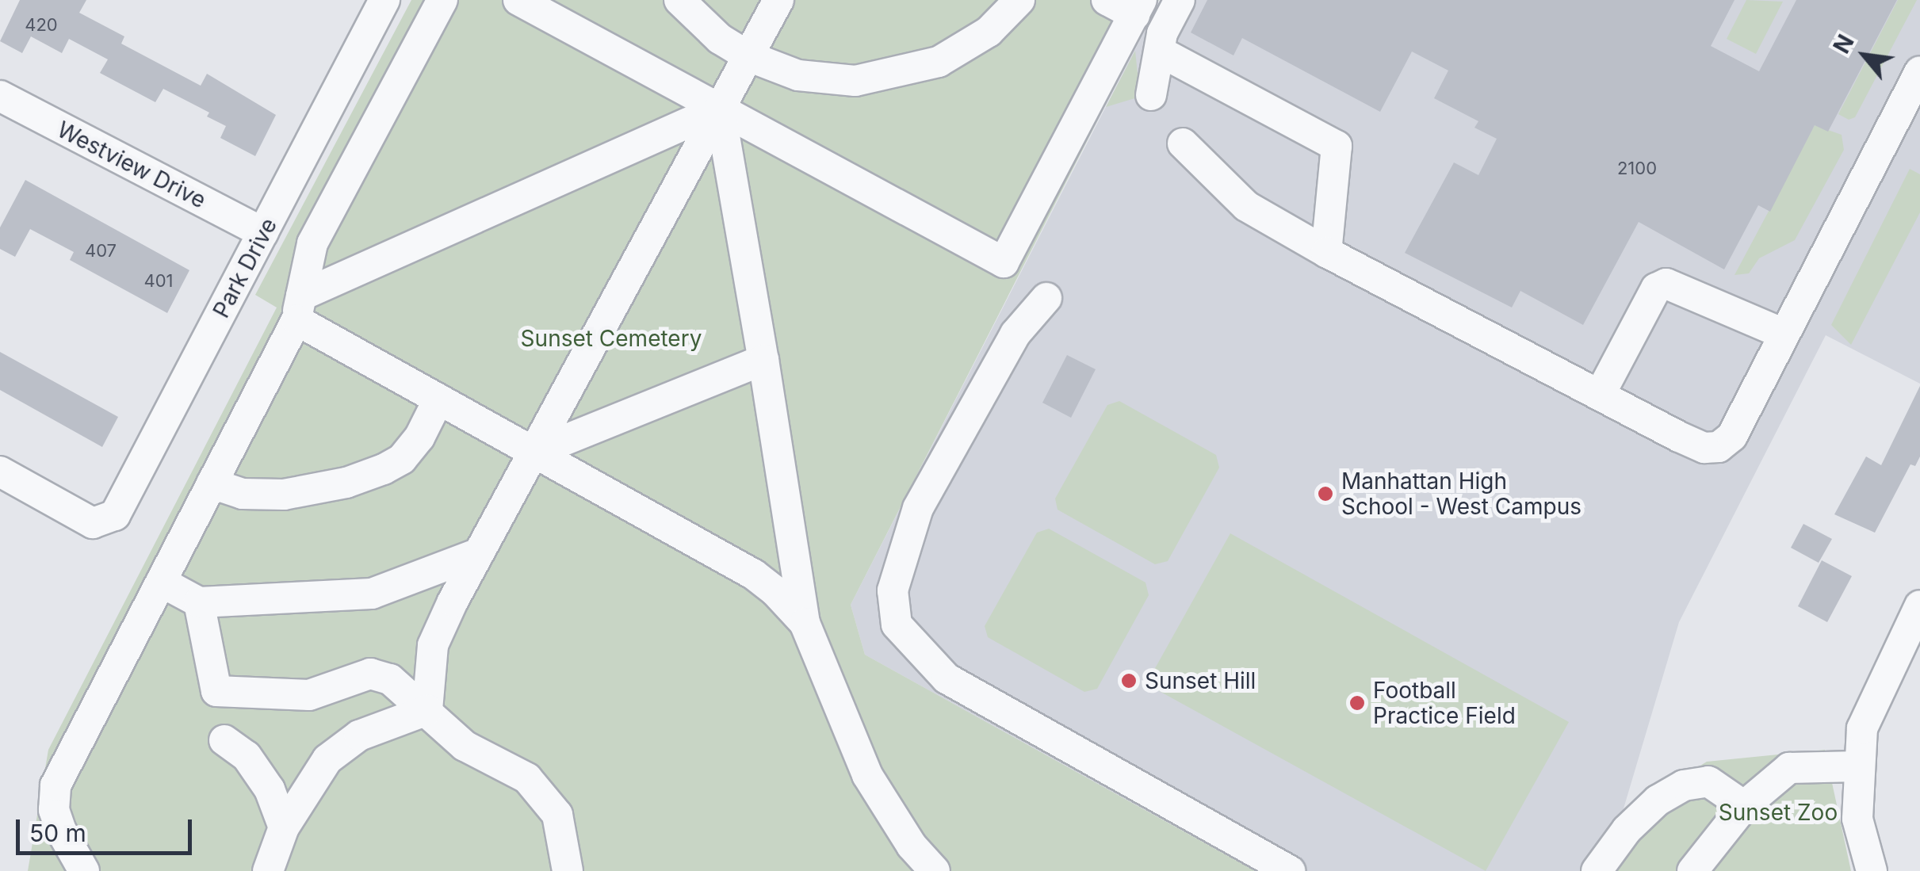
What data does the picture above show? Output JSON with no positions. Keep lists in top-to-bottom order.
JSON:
{
  "streets": {
    "street": ["Westview Drive", "Park Drive"]
  },
  "crossings": [
    ["Westview Drive", "Park Drive"]
  ],
  "parks": ["Sunset Cemetery", "Sunset Zoo"],
  "places": ["Manhattan High School - West Campus", "Sunset Hill", "Football Practice Field"],
  "house_numbers": [
    "420",
    "2100",
    "407",
    "401"
  ],
  "scale_bar": "50 m",
  "north": "top left"
}
